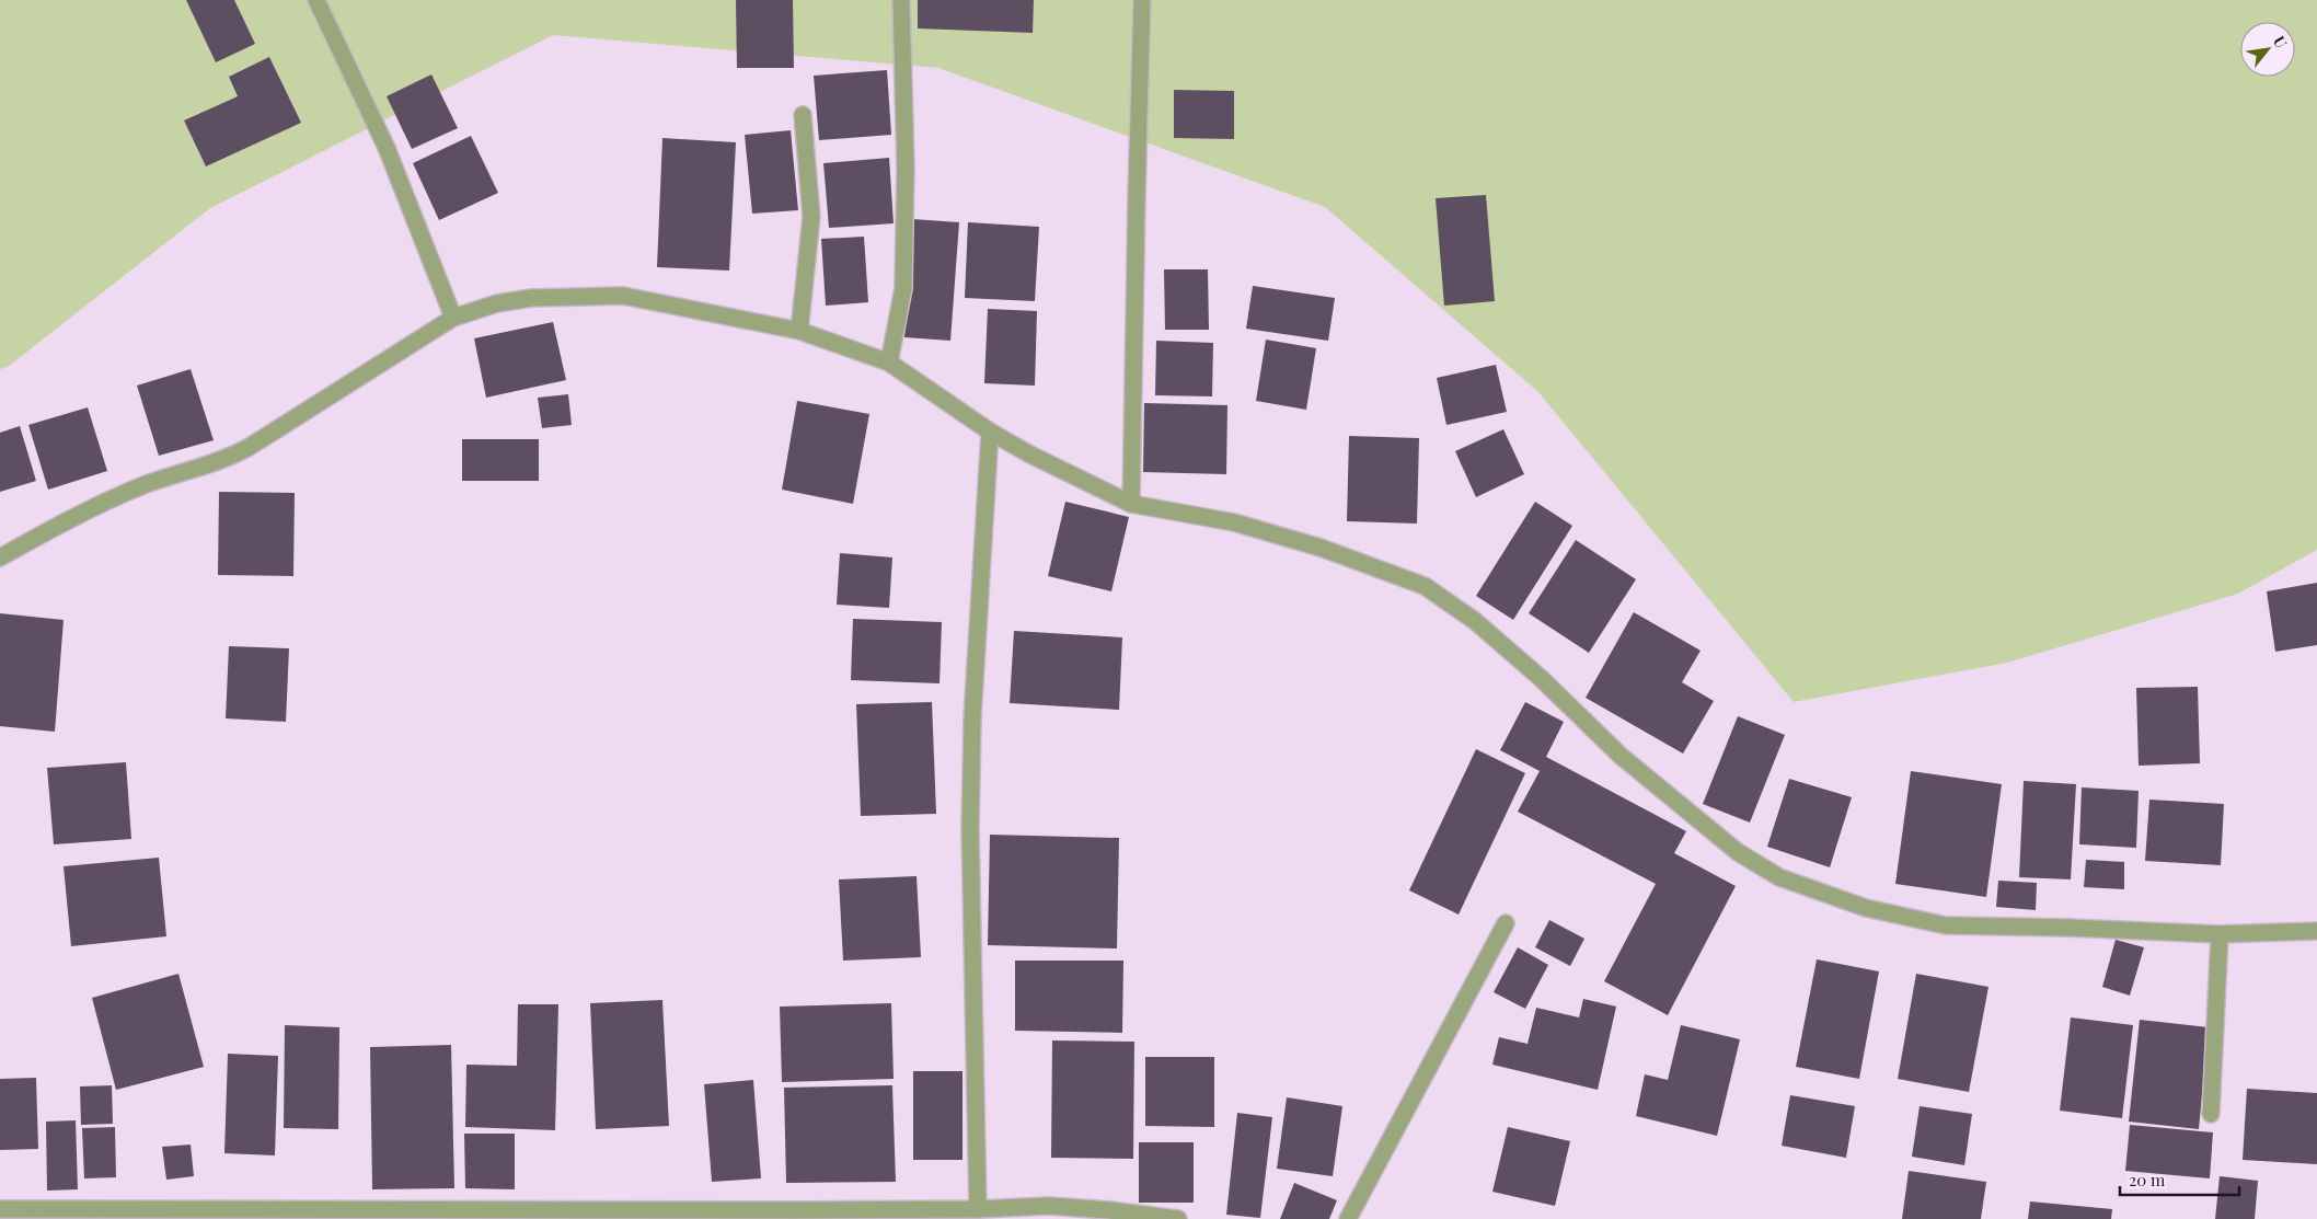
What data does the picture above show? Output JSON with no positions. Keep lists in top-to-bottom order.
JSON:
{
  "scale_bar": "20 m",
  "north": "top right"
}
